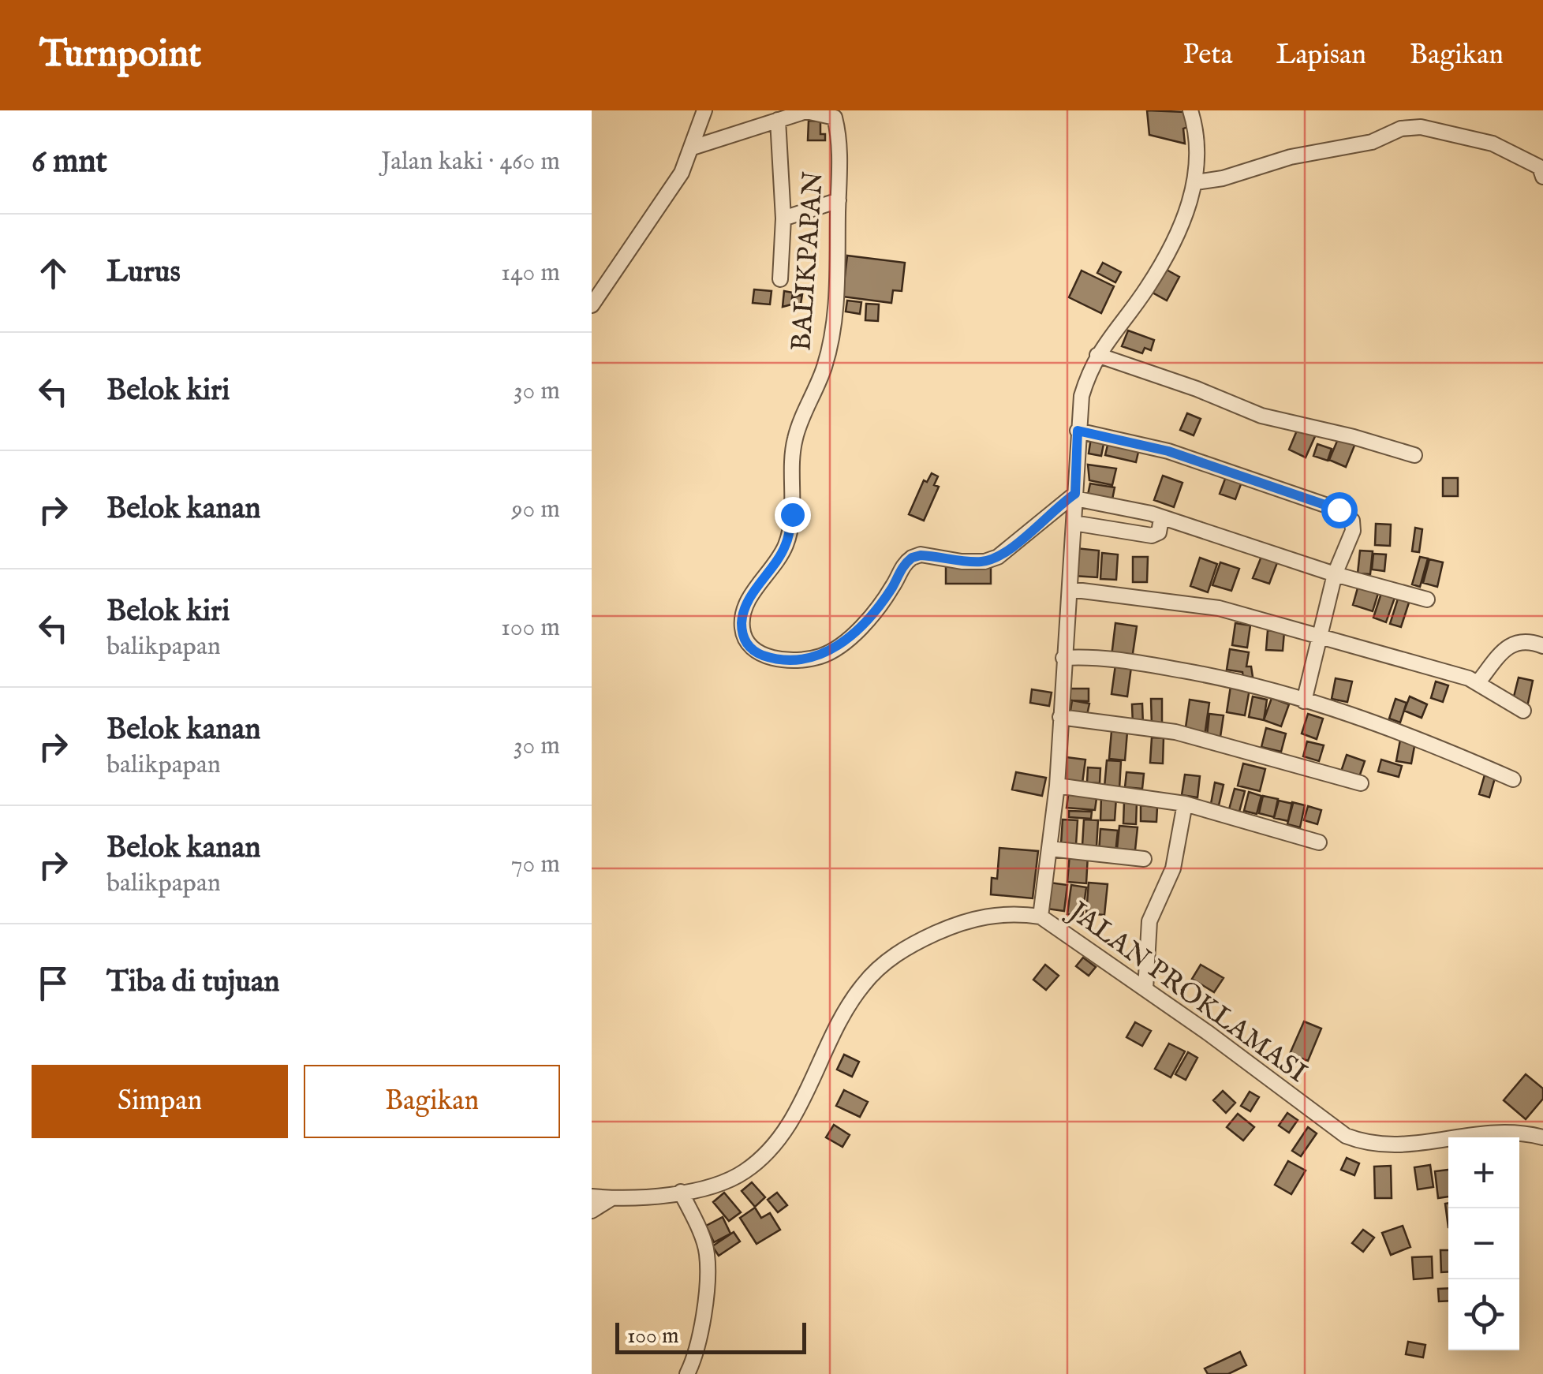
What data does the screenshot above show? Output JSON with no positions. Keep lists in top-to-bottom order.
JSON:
{
  "streets": {
    "street": ["BALIKPAPAN", "JALAN PROKLAMASI"]
  },
  "scale_bar": "100 m",
  "page": {
    "header": "Turnpoint",
    "nav": ["Peta", "Lapisan", "Bagikan"],
    "heading": ["6 mnt", "Jalan kaki · 460 m"],
    "list": [
      ["Lurus", "140 m"],
      ["Belok kiri", "30 m"],
      ["Belok kanan", "90 m"],
      ["Belok kiri", "balikpapan", "100 m"],
      ["Belok kanan", "balikpapan", "30 m"],
      ["Belok kanan", "balikpapan", "70 m"],
      "Tiba di tujuan"
    ],
    "buttons": ["Simpan", "Bagikan"],
    "map_buttons": ["+", "−"],
    "scale": "100 m"
  }
}
